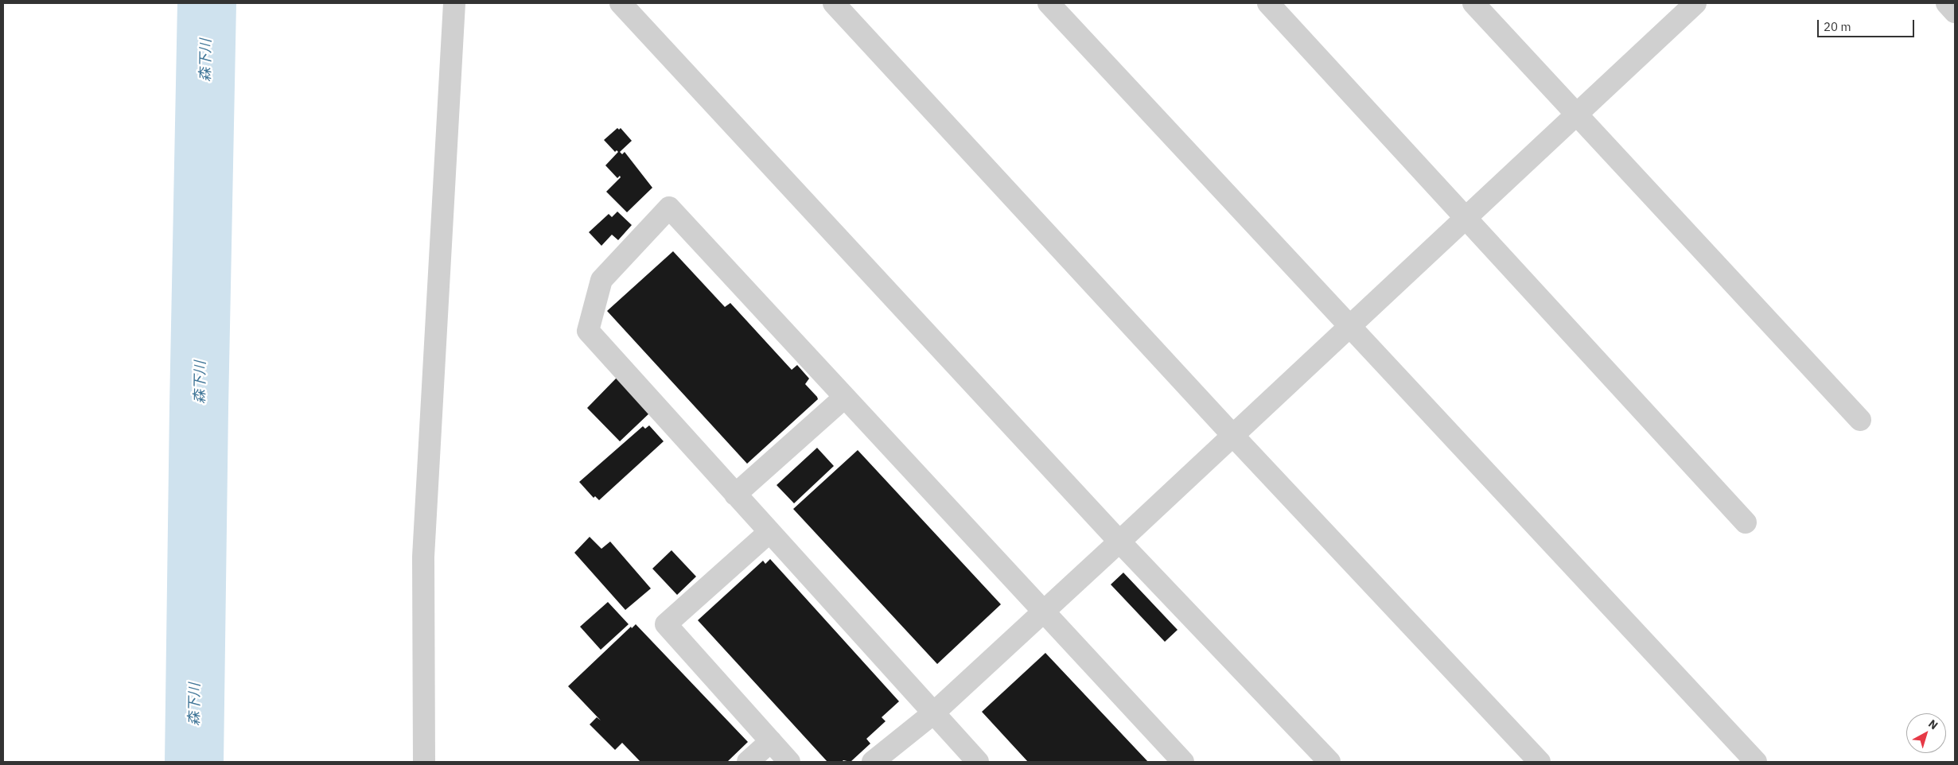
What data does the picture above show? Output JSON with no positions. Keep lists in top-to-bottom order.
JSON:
{
  "water": ["森下川"],
  "scale_bar": "20 m",
  "north": "top right"
}
